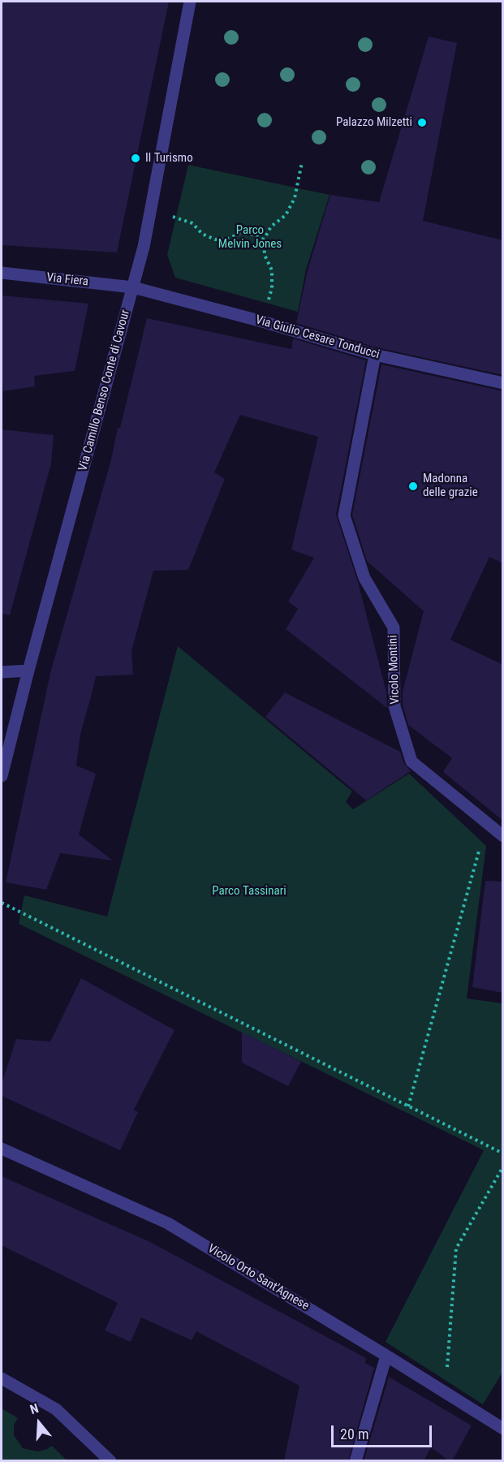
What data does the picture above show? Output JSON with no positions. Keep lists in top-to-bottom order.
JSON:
{
  "streets": {
    "street": [
      "Via Fiera",
      "Via Giulio Cesare Tonducci",
      "Via Camillo Benso Conte di Cavour",
      "Vicolo Montini",
      "Vicolo Orto Sant'Agnese"
    ]
  },
  "crossings": [
    ["Via Fiera", "Via Giulio Cesare Tonducci"],
    ["Via Fiera", "Via Camillo Benso Conte di Cavour"],
    ["Via Giulio Cesare Tonducci", "Via Camillo Benso Conte di Cavour"],
    ["Via Giulio Cesare Tonducci", "Vicolo Montini"]
  ],
  "parks": ["Parco Melvin Jones", "Parco Tassinari"],
  "places": ["Palazzo Milzetti", "Il Turismo", "Madonna delle grazie"],
  "scale_bar": "20 m",
  "north": "top"
}
